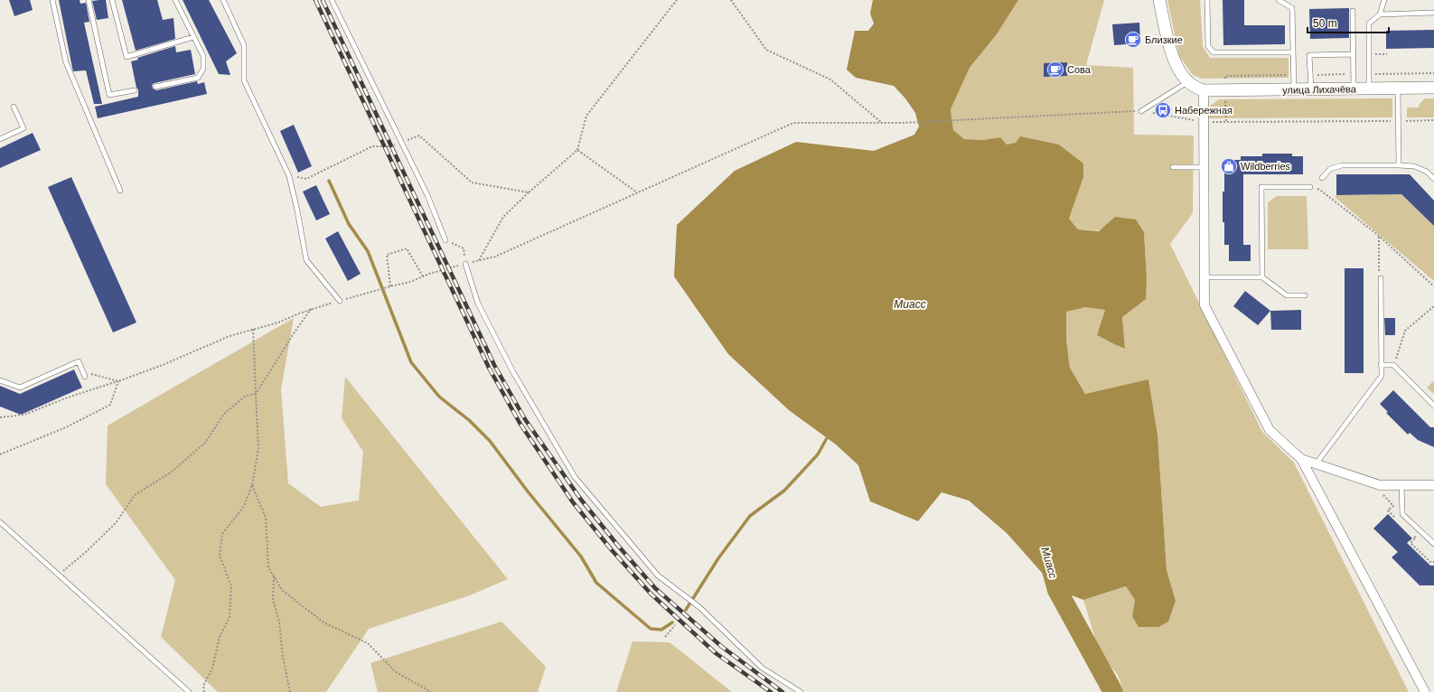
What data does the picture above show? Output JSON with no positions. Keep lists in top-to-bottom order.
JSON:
{
  "streets": {
    "street": ["улица Лихачёва"]
  },
  "water": ["Миасс"],
  "places": {
    "cafe": ["Близкие", "Сова"],
    "bus stop": ["Набережная"],
    "shop": ["Wildberries"]
  },
  "scale_bar": "50 m"
}
